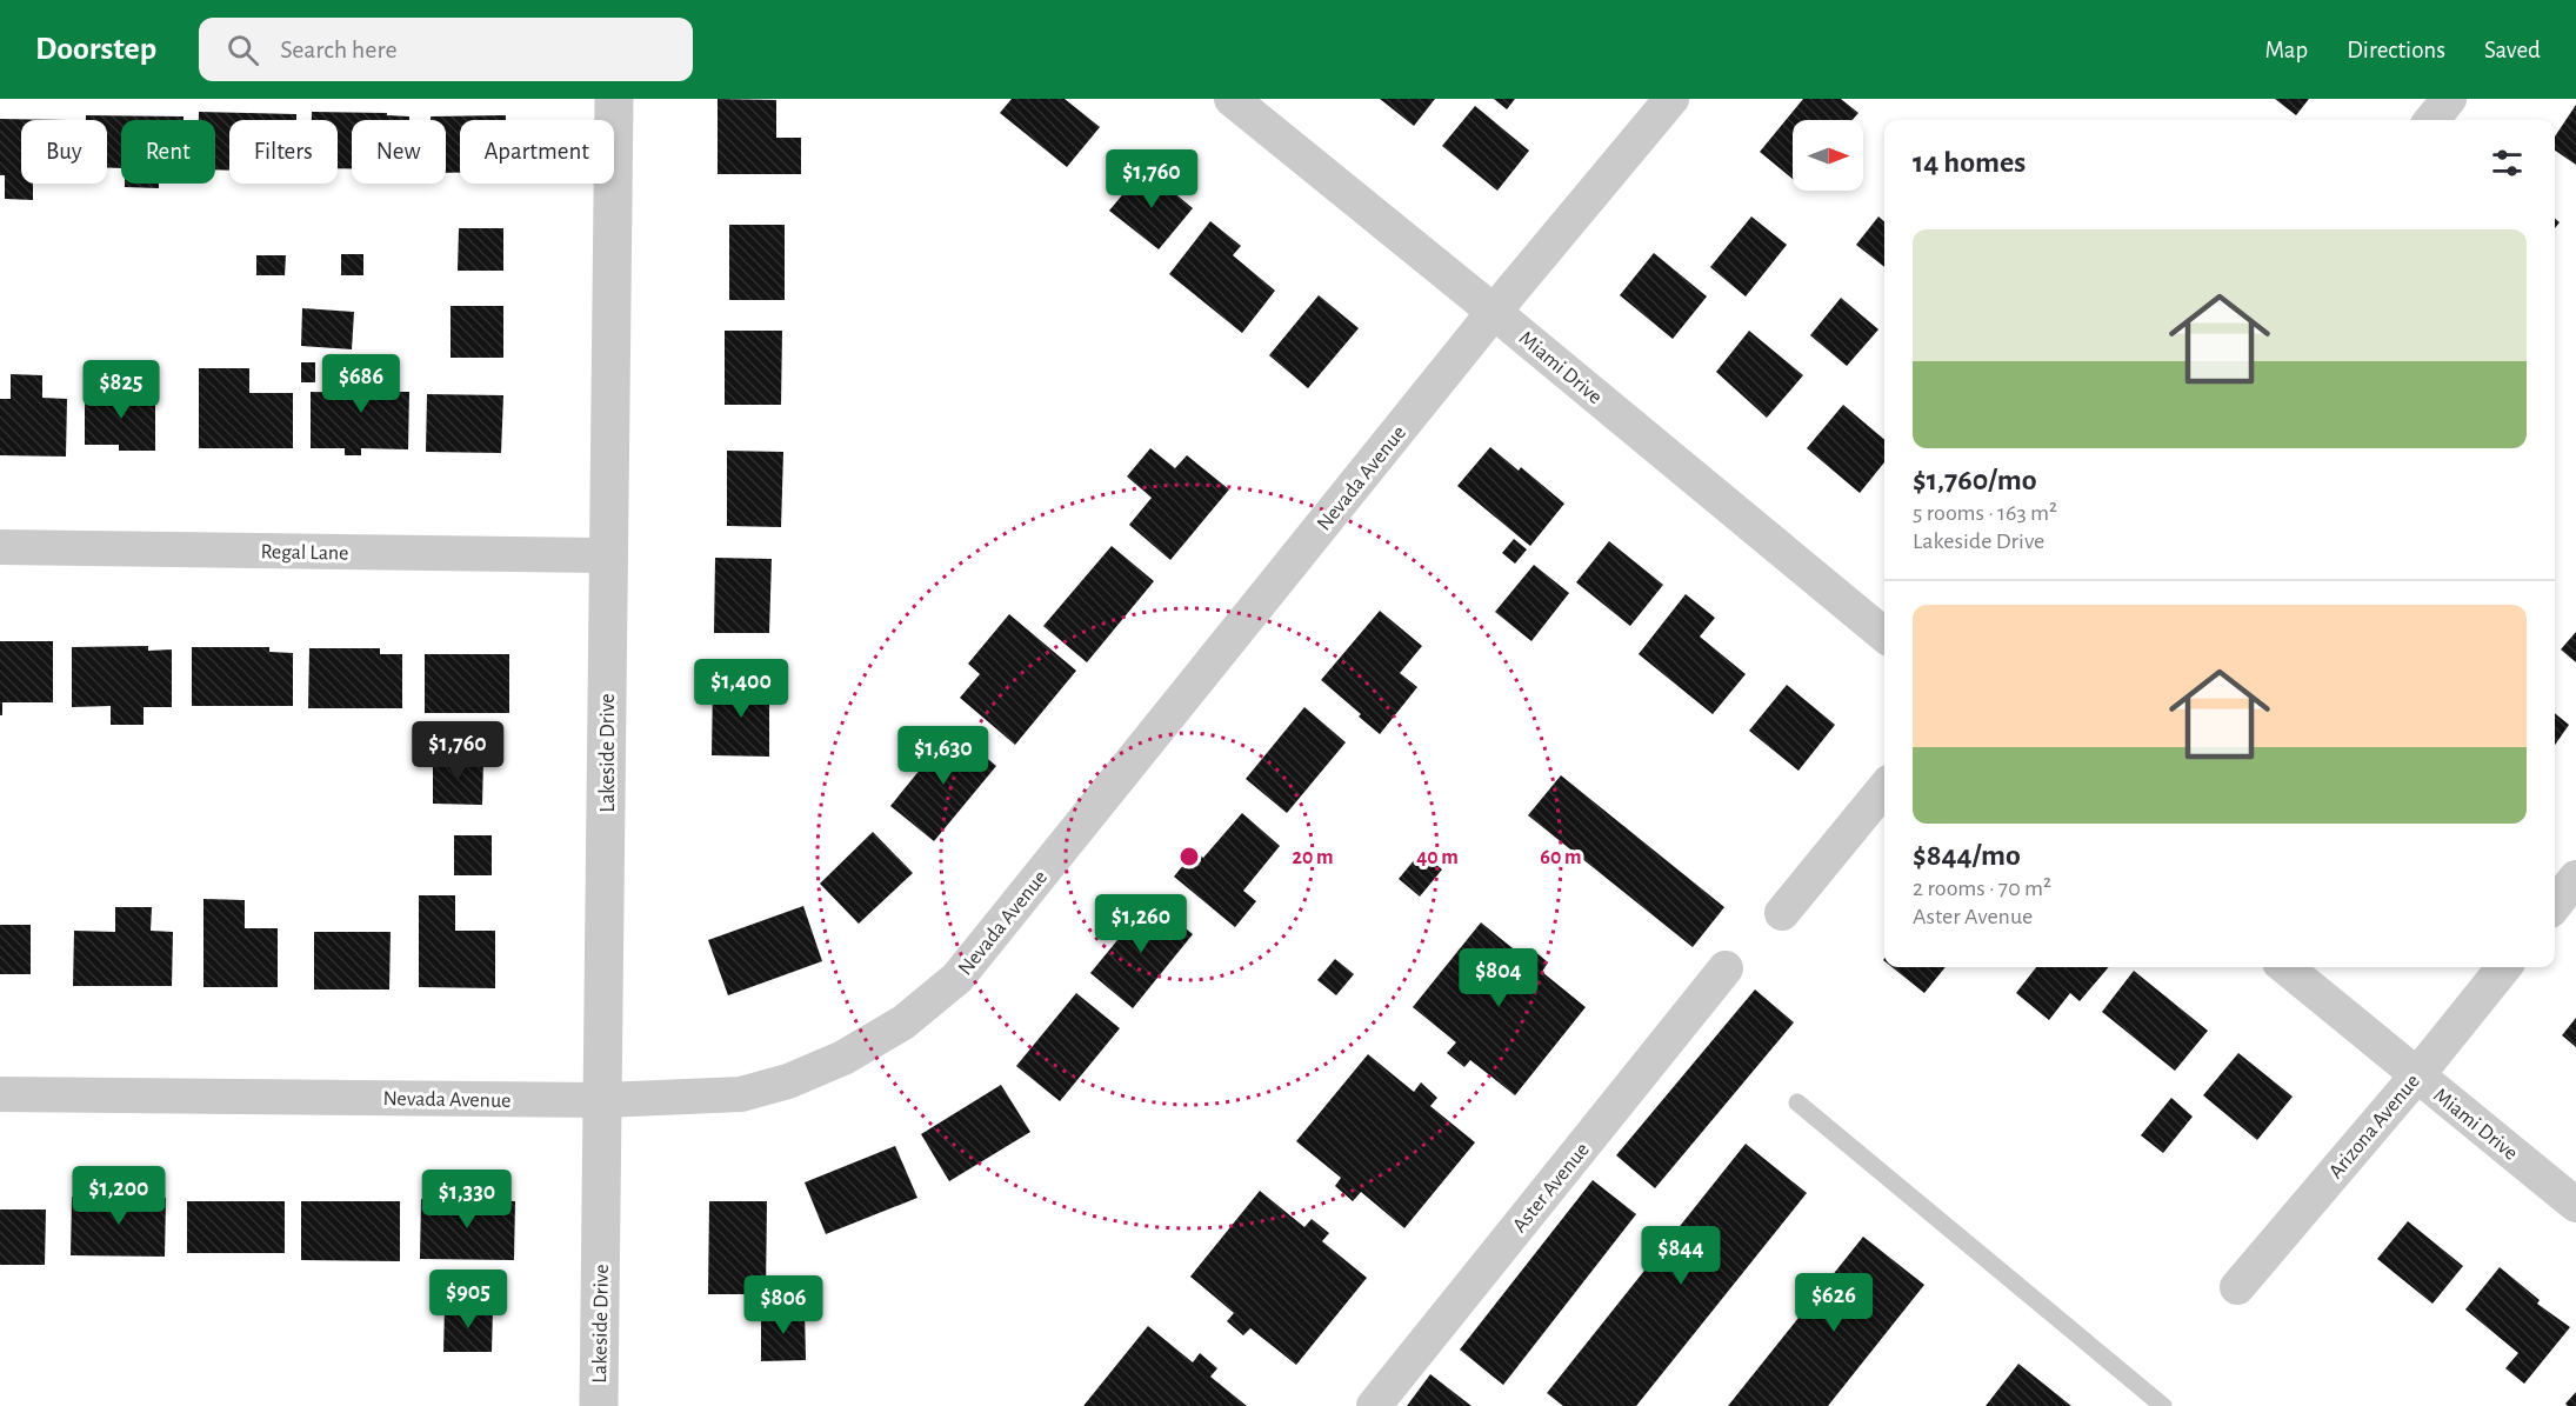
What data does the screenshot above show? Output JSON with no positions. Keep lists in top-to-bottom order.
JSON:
{
  "streets": {
    "street": [
      "Miami Drive",
      "Nevada Avenue",
      "Regal Lane",
      "Lakeside Drive",
      "Arizona Avenue",
      "Aster Avenue"
    ]
  },
  "crossings": [
    ["Miami Drive", "Nevada Avenue"],
    ["Miami Drive", "Arizona Avenue"],
    ["Nevada Avenue", "Lakeside Drive"],
    ["Regal Lane", "Lakeside Drive"]
  ],
  "north": "right",
  "page": {
    "header": "Doorstep",
    "search": "Search here",
    "nav": ["Map", "Directions", "Saved"],
    "chip": [
      "Buy",
      "Rent",
      "Filters",
      "New",
      "Apartment"
    ],
    "heading": "14 homes",
    "price": [
      "$1,760",
      "$686",
      "$825",
      "$1,400",
      "$1,760",
      "$1,630",
      "$1,260",
      "$804",
      "$1,200",
      "$1,330",
      "$844",
      "$905",
      "$626",
      "$806"
    ],
    "list": [
      {
        "name": "$1,760/mo",
        "note": "5 rooms · 163 m² · Lakeside Drive"
      },
      {
        "name": "$844/mo",
        "note": "2 rooms · 70 m² · Aster Avenue"
      }
    ]
  },
  "rings": ["20 m", "40 m", "60 m"]
}
